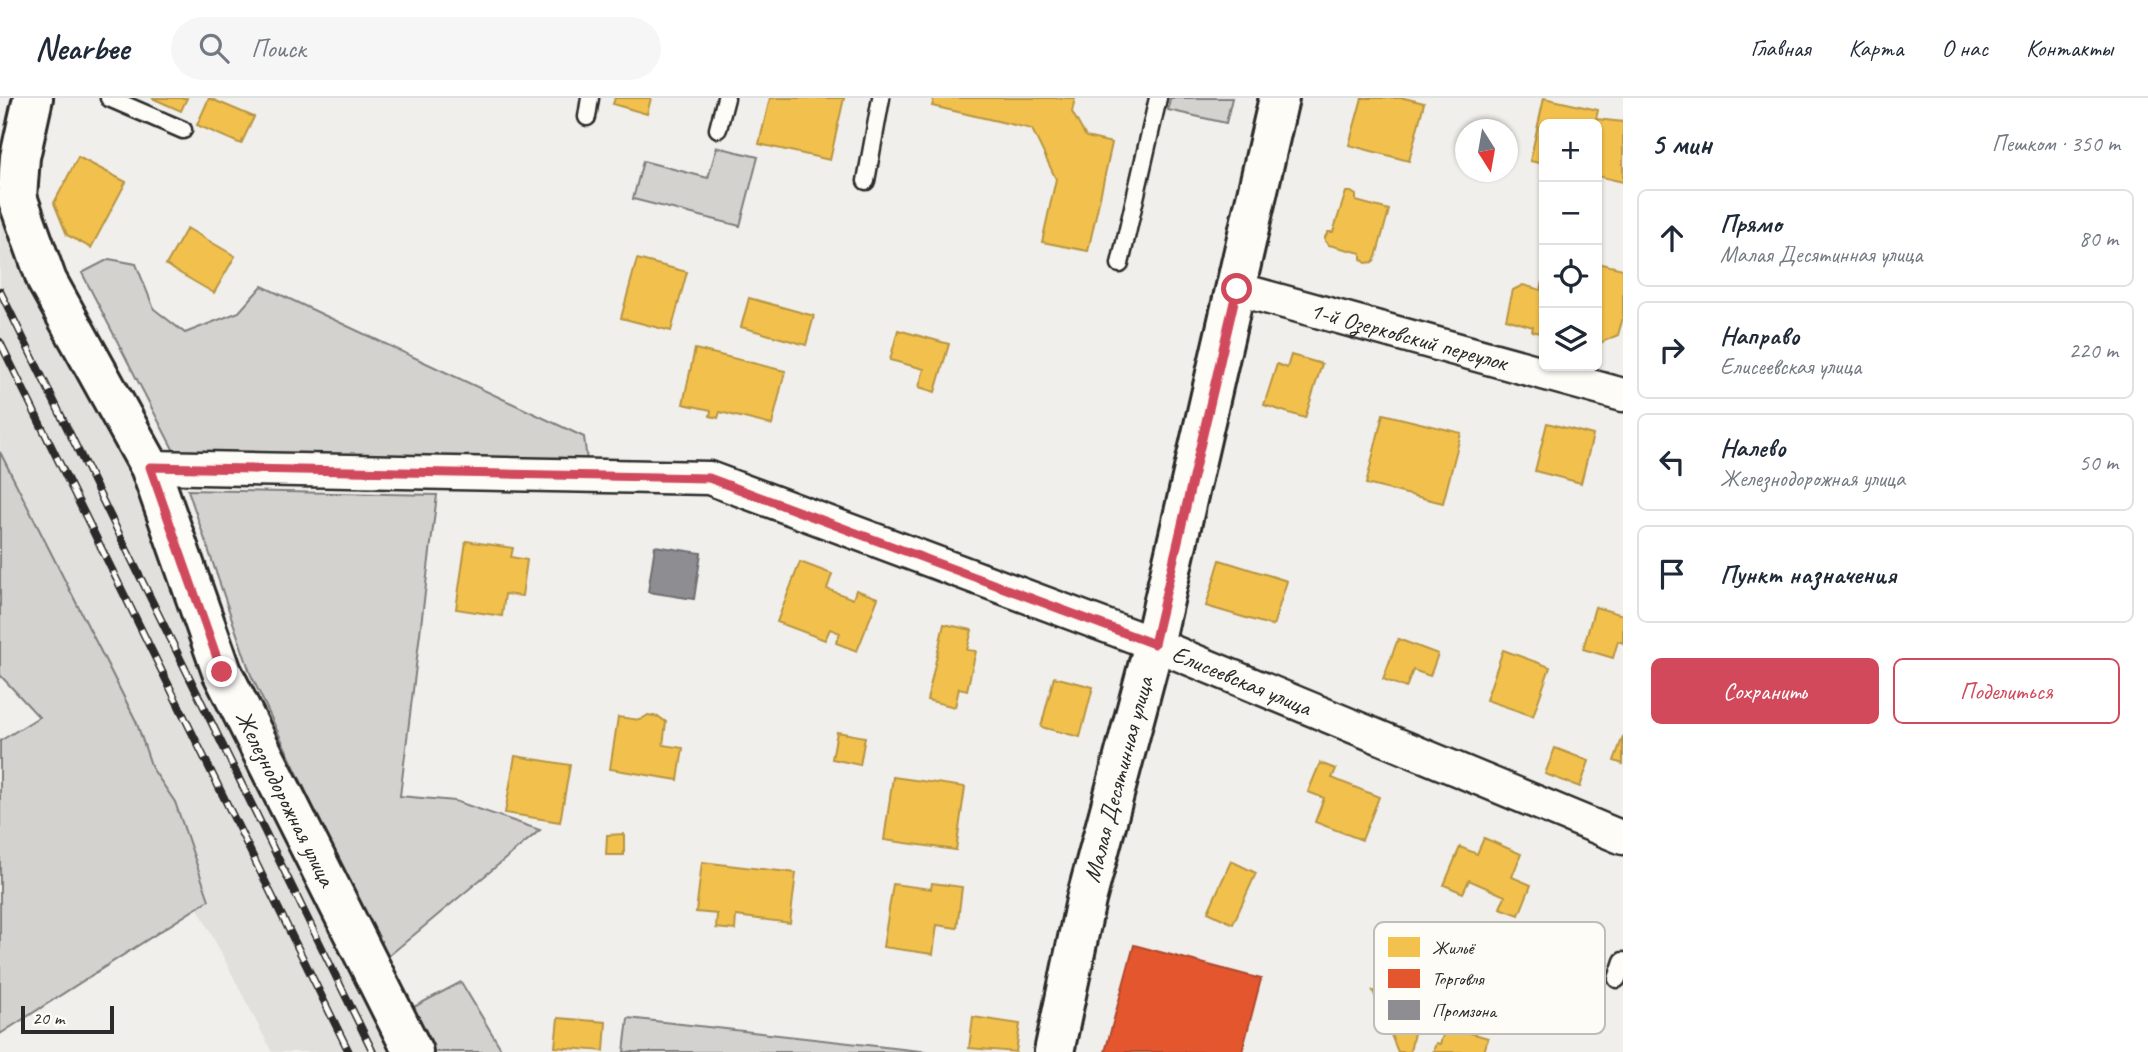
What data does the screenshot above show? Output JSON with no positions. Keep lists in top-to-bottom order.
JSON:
{
  "streets": {
    "street": [
      "1-й Озерковский переулок",
      "Елисеевская улица",
      "Малая Десятинная улица",
      "Железнодорожная улица"
    ]
  },
  "crossings": [
    ["1-й Озерковский переулок", "Малая Десятинная улица"],
    ["Елисеевская улица", "Малая Десятинная улица"],
    ["Елисеевская улица", "Железнодорожная улица"]
  ],
  "legend": ["Жильё", "Торговля", "Промзона"],
  "scale_bar": "20 m",
  "north": "bottom",
  "page": {
    "header": "Nearbee",
    "search": "Поиск",
    "nav": [
      "Главная",
      "Карта",
      "О нас",
      "Контакты"
    ],
    "heading": ["5 мин", "Пешком · 350 m"],
    "map_buttons": ["+", "−"],
    "list": [
      ["Прямо", "Малая Десятинная улица", "80 m"],
      ["Направо", "Елисеевская улица", "220 m"],
      ["Налево", "Железнодорожная улица", "50 m"],
      "Пункт назначения"
    ],
    "buttons": ["Сохранить", "Поделиться"],
    "scale": "20 m"
  }
}
